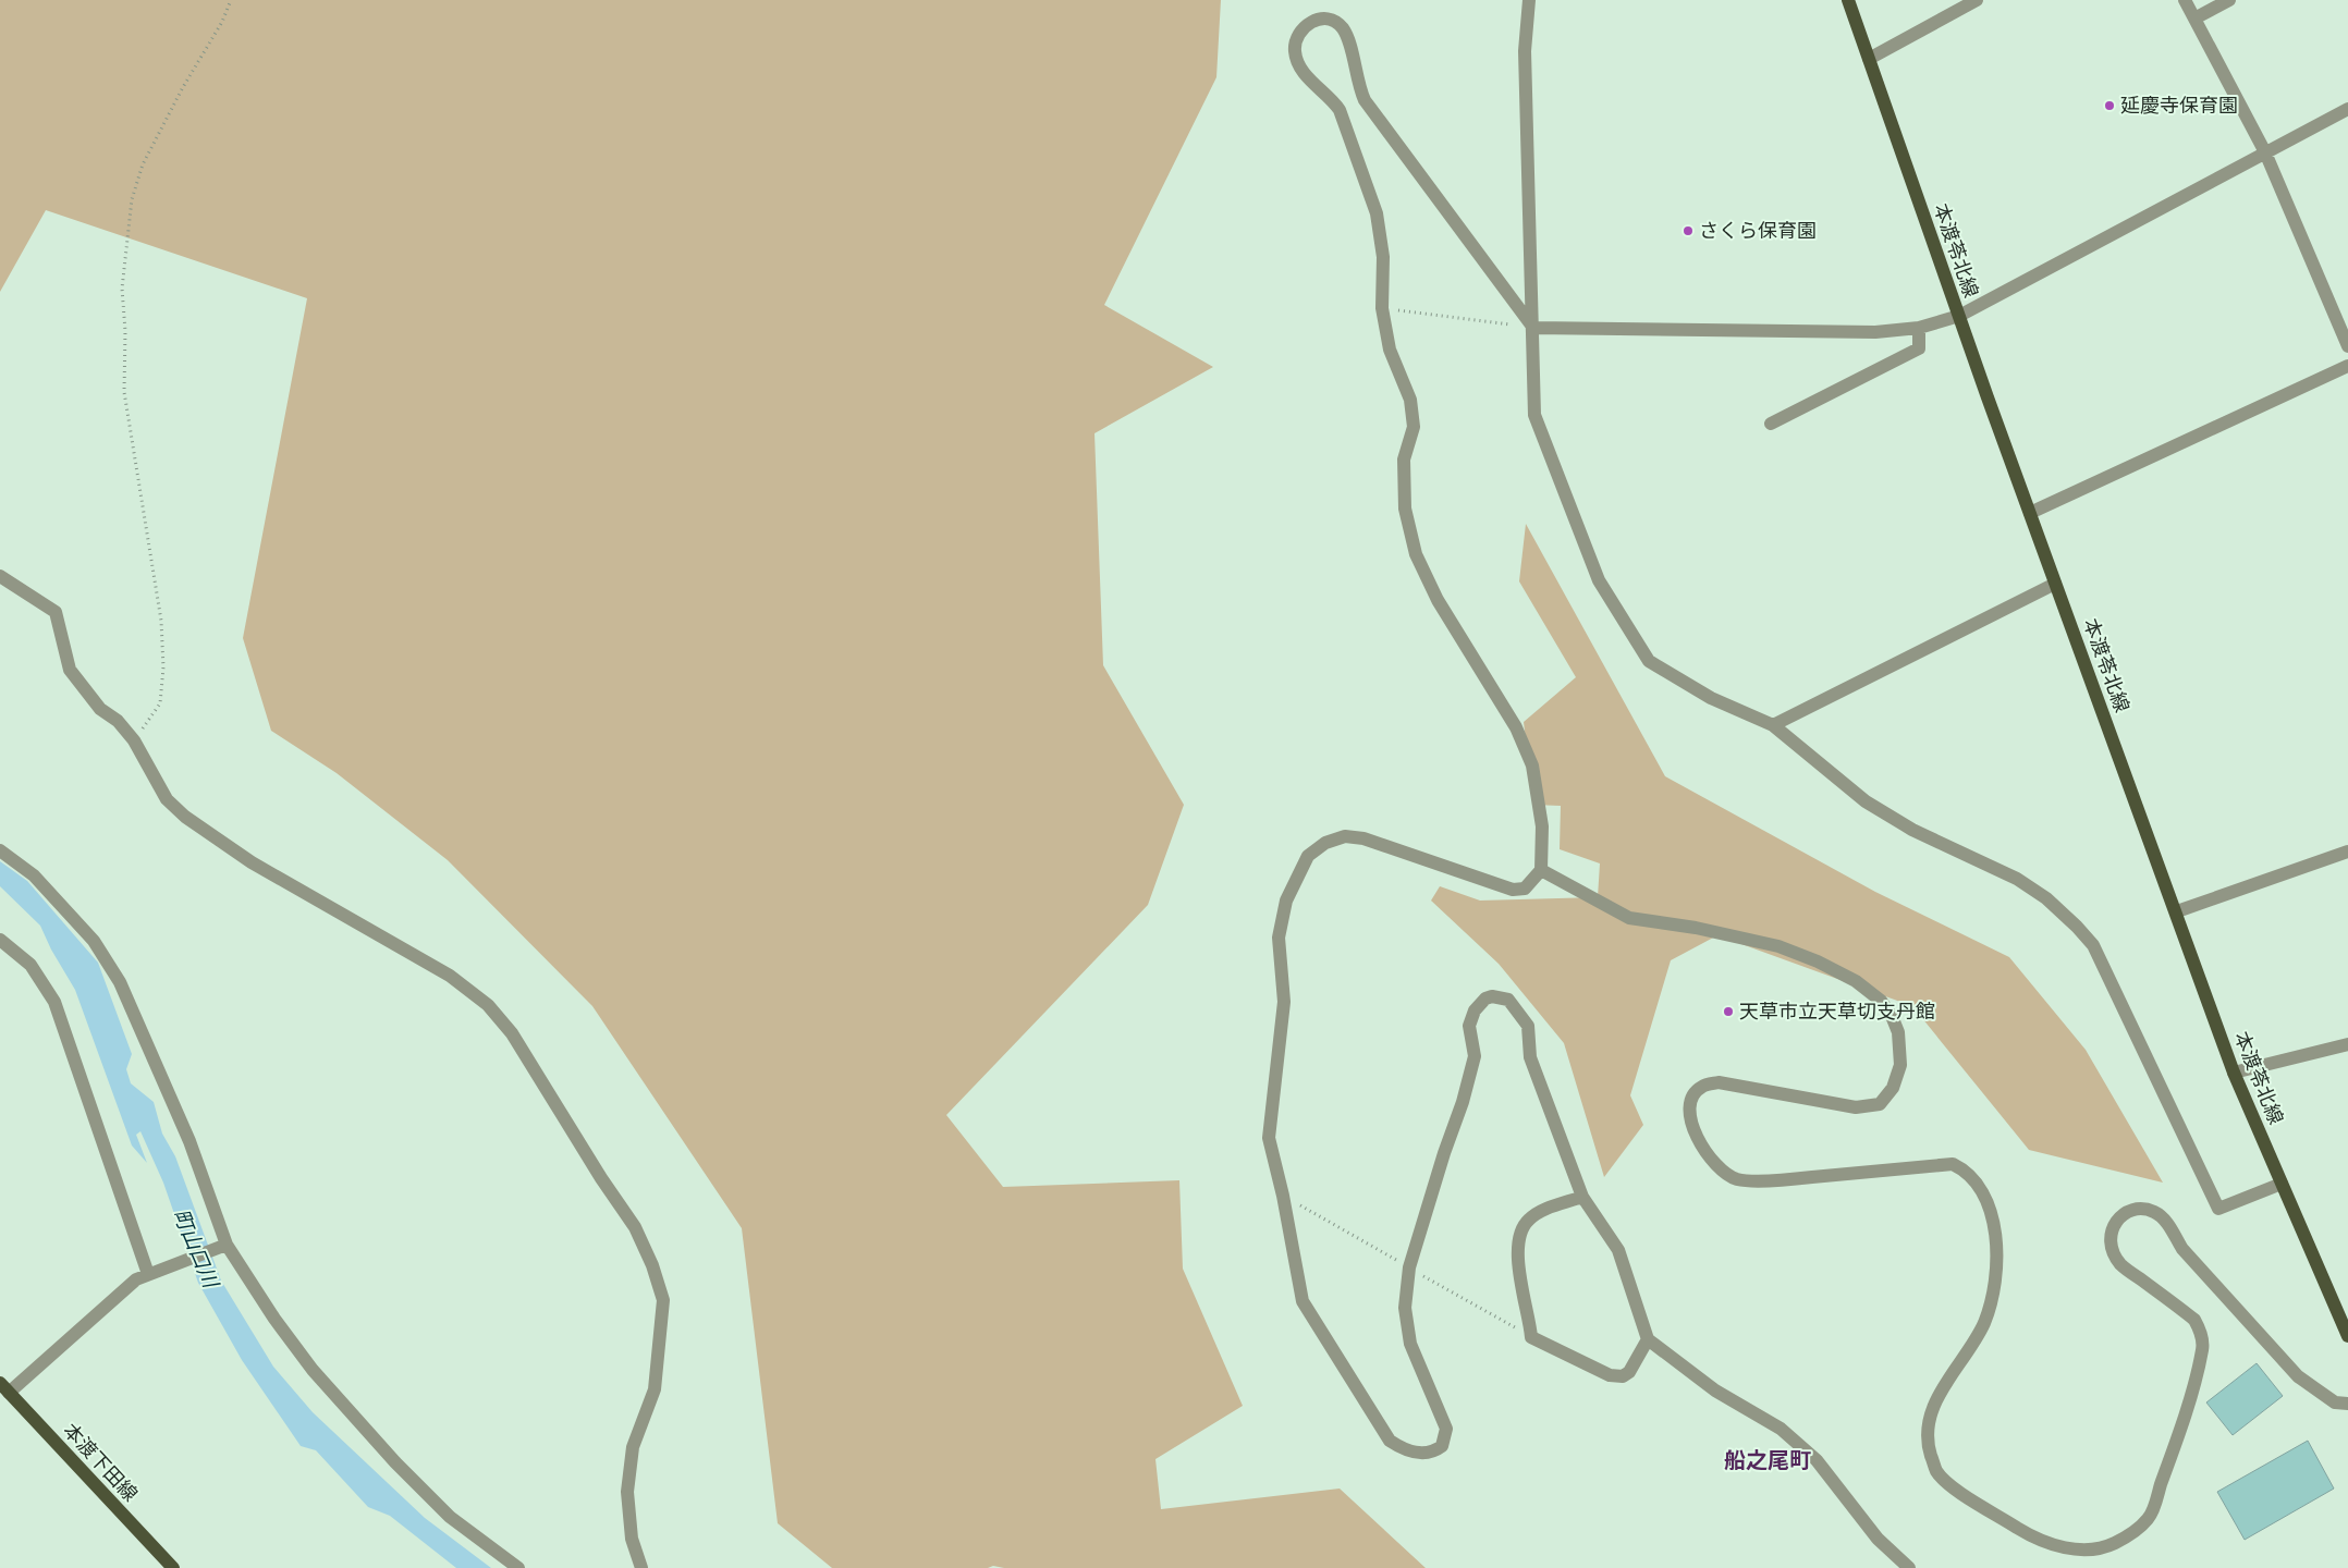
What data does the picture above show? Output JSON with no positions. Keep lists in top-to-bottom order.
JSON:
{
  "streets": {
    "main road": ["本渡苓北線", "本渡下田線"]
  },
  "districts": ["船之尾町"],
  "water": ["町山口川"],
  "places": ["延慶寺保育園", "さくら保育園", "天草市立天草切支丹館"]
}
